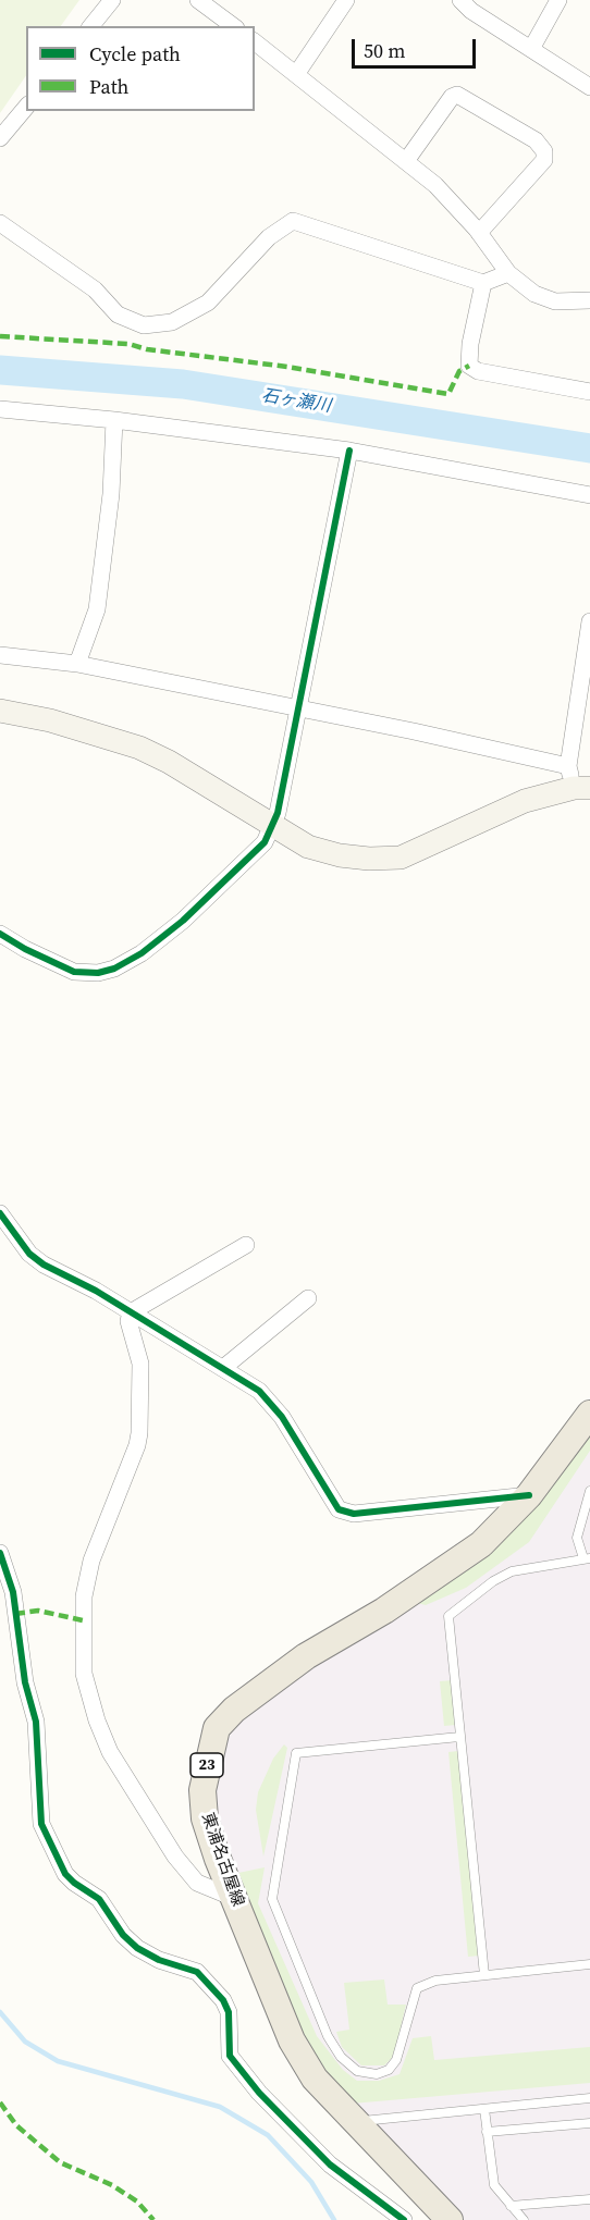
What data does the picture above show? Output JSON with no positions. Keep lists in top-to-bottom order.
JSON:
{
  "streets": {
    "main road": ["23", "東浦名古屋線"]
  },
  "water": ["石ヶ瀬川"],
  "legend": ["Cycle path", "Path"],
  "scale_bar": "50 m"
}
